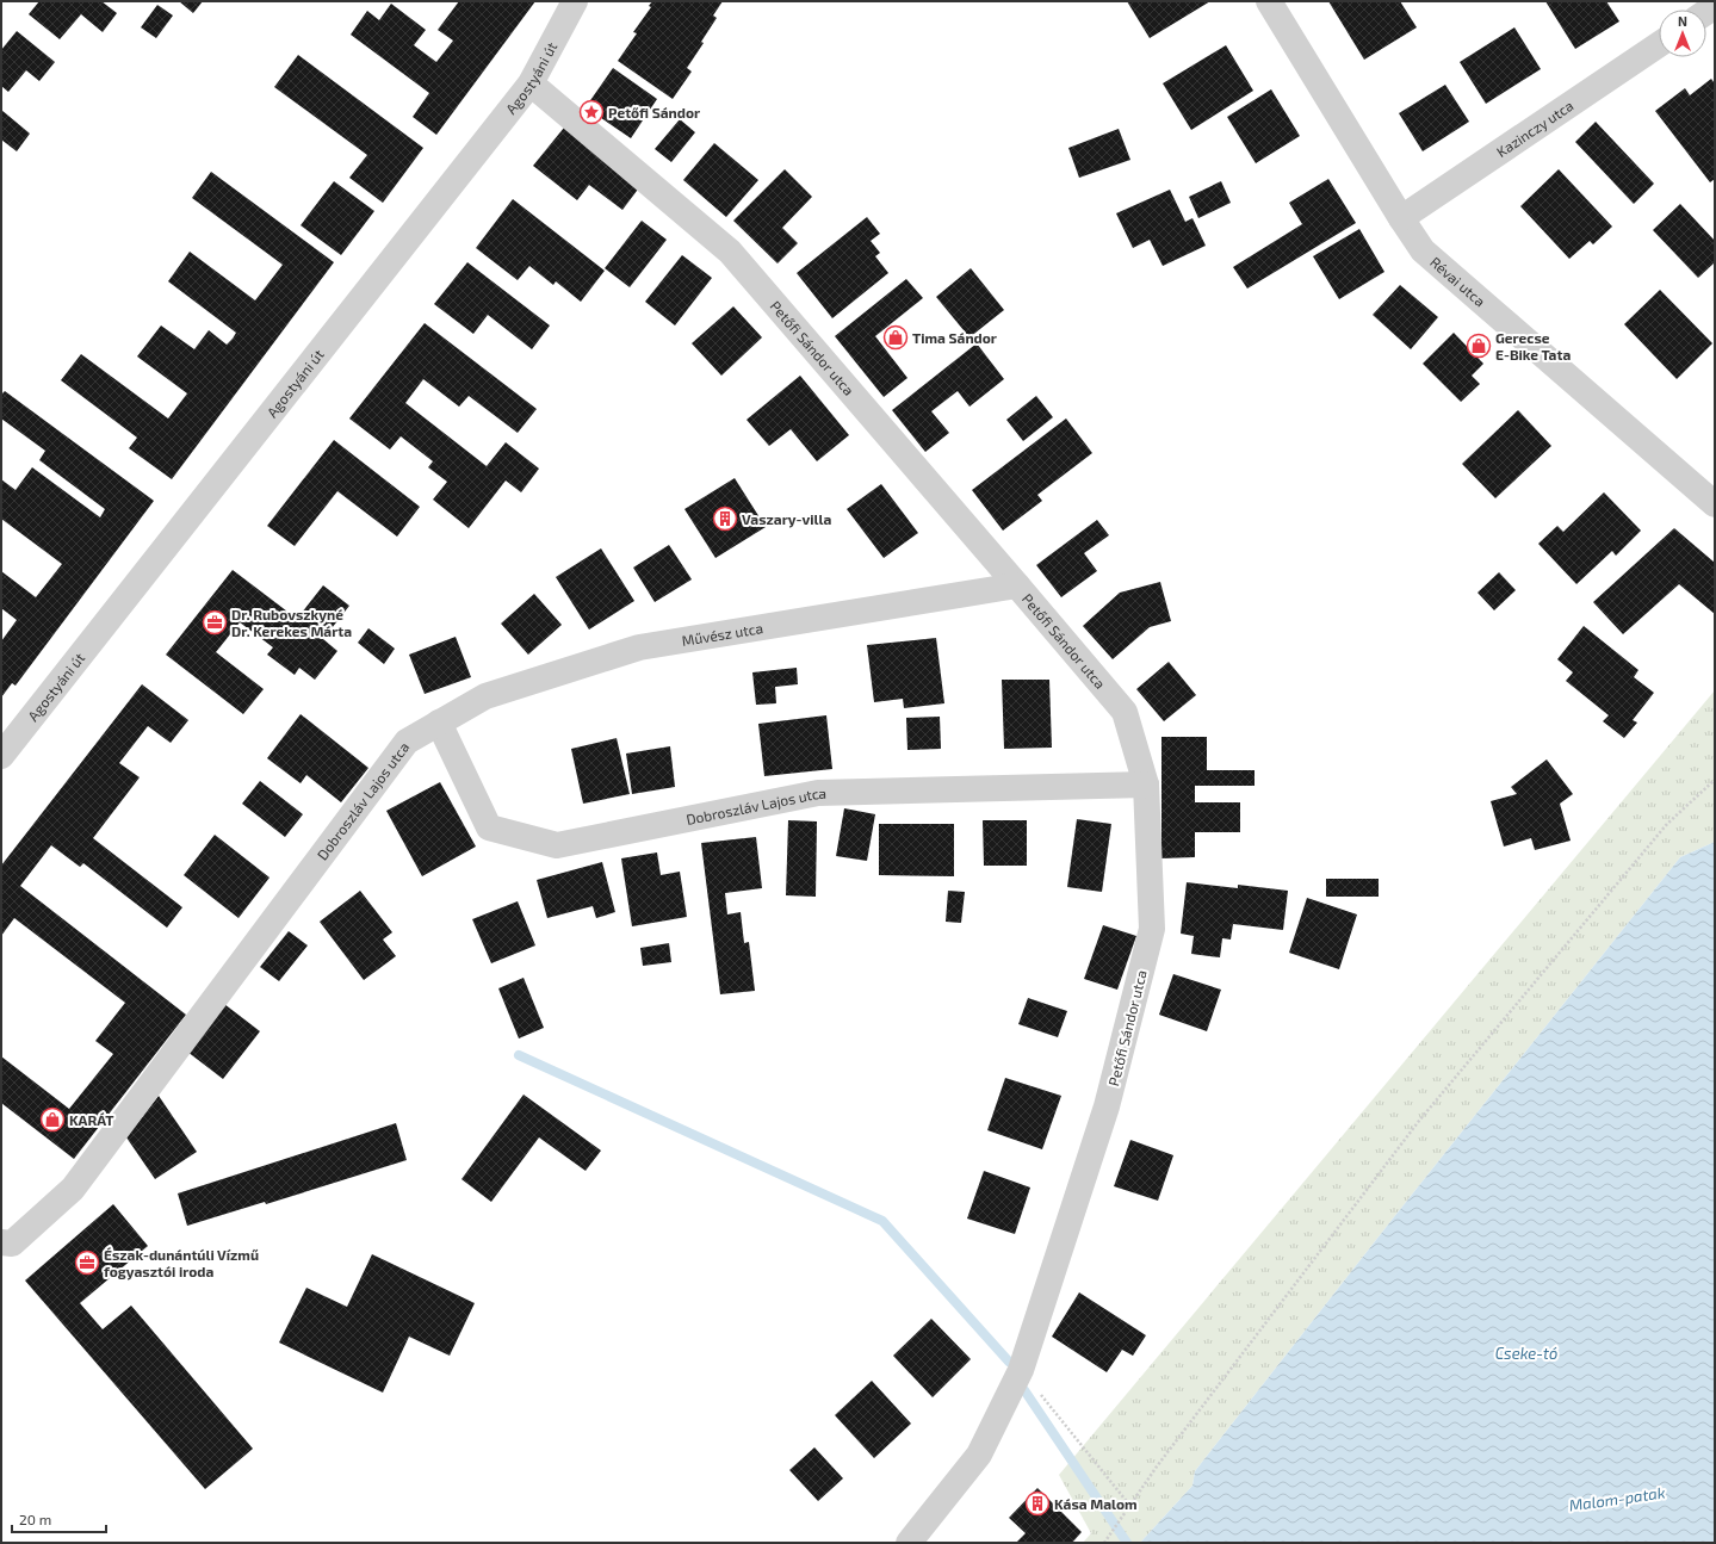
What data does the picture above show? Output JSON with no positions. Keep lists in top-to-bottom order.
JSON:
{
  "streets": {
    "street": [
      "Agostyáni út",
      "Kazinczy utca",
      "Révai utca",
      "Petőfi Sándor utca",
      "Művész utca",
      "Dobroszláv Lajos utca"
    ]
  },
  "crossings": [
    ["Agostyáni út", "Petőfi Sándor utca"],
    ["Kazinczy utca", "Révai utca"],
    ["Petőfi Sándor utca", "Művész utca"],
    ["Petőfi Sándor utca", "Dobroszláv Lajos utca"],
    ["Művész utca", "Dobroszláv Lajos utca"]
  ],
  "water": ["Cseke-tó", "Malom-patak"],
  "places": {
    "place": ["Petőfi Sándor"],
    "shop": ["Tima Sándor", "Gerecse E-Bike Tata", "KARÁT"],
    "building": ["Vaszary-villa", "Kása Malom"],
    "office": ["Dr. Rubovszkyné Dr. Kerekes Márta", "Észak-dunántúli Vízmű fogyasztói iroda"]
  },
  "scale_bar": "20 m",
  "north": "top"
}
